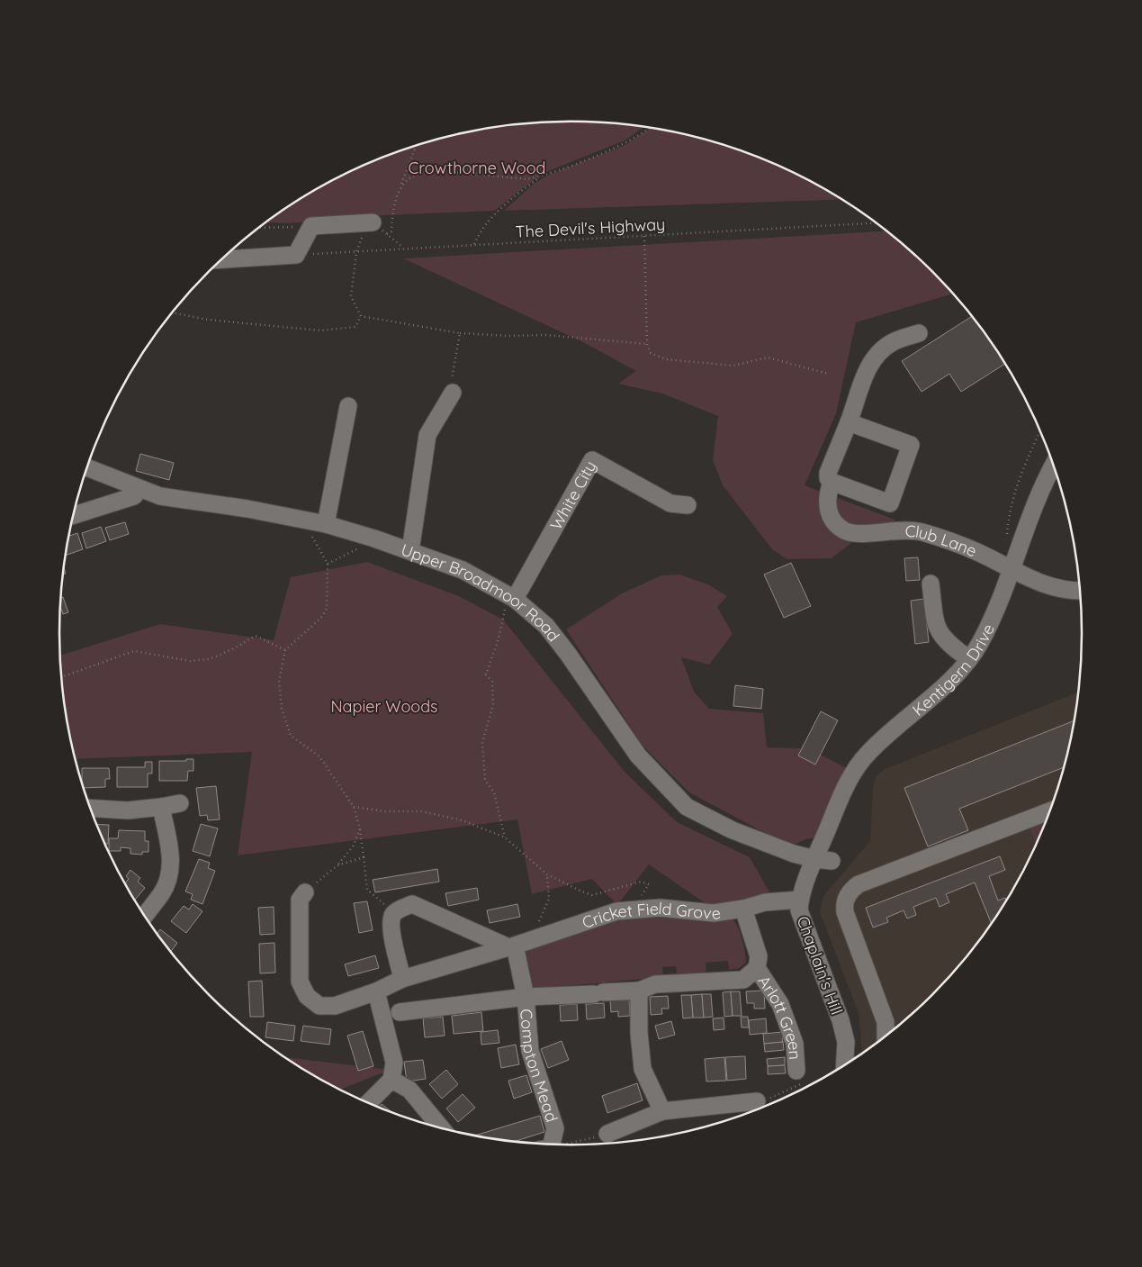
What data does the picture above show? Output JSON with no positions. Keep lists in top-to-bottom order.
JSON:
{
  "streets": {
    "street": [
      "White City",
      "Club Lane",
      "Upper Broadmoor Road",
      "Kentigern Drive",
      "Cricket Field Grove",
      "Chaplain's Hill",
      "Arlott Green",
      "Compton Mead"
    ],
    "path": ["The Devil's Highway"]
  },
  "crossings": [
    ["White City", "Upper Broadmoor Road"],
    ["Club Lane", "Kentigern Drive"],
    ["Upper Broadmoor Road", "Kentigern Drive"],
    ["Upper Broadmoor Road", "Chaplain's Hill"],
    ["Kentigern Drive", "Chaplain's Hill"],
    ["Cricket Field Grove", "Chaplain's Hill"],
    ["Cricket Field Grove", "Arlott Green"],
    ["Cricket Field Grove", "Compton Mead"],
    ["Arlott Green", "Compton Mead"]
  ],
  "parks": ["Crowthorne Wood", "Napier Woods"]
}
